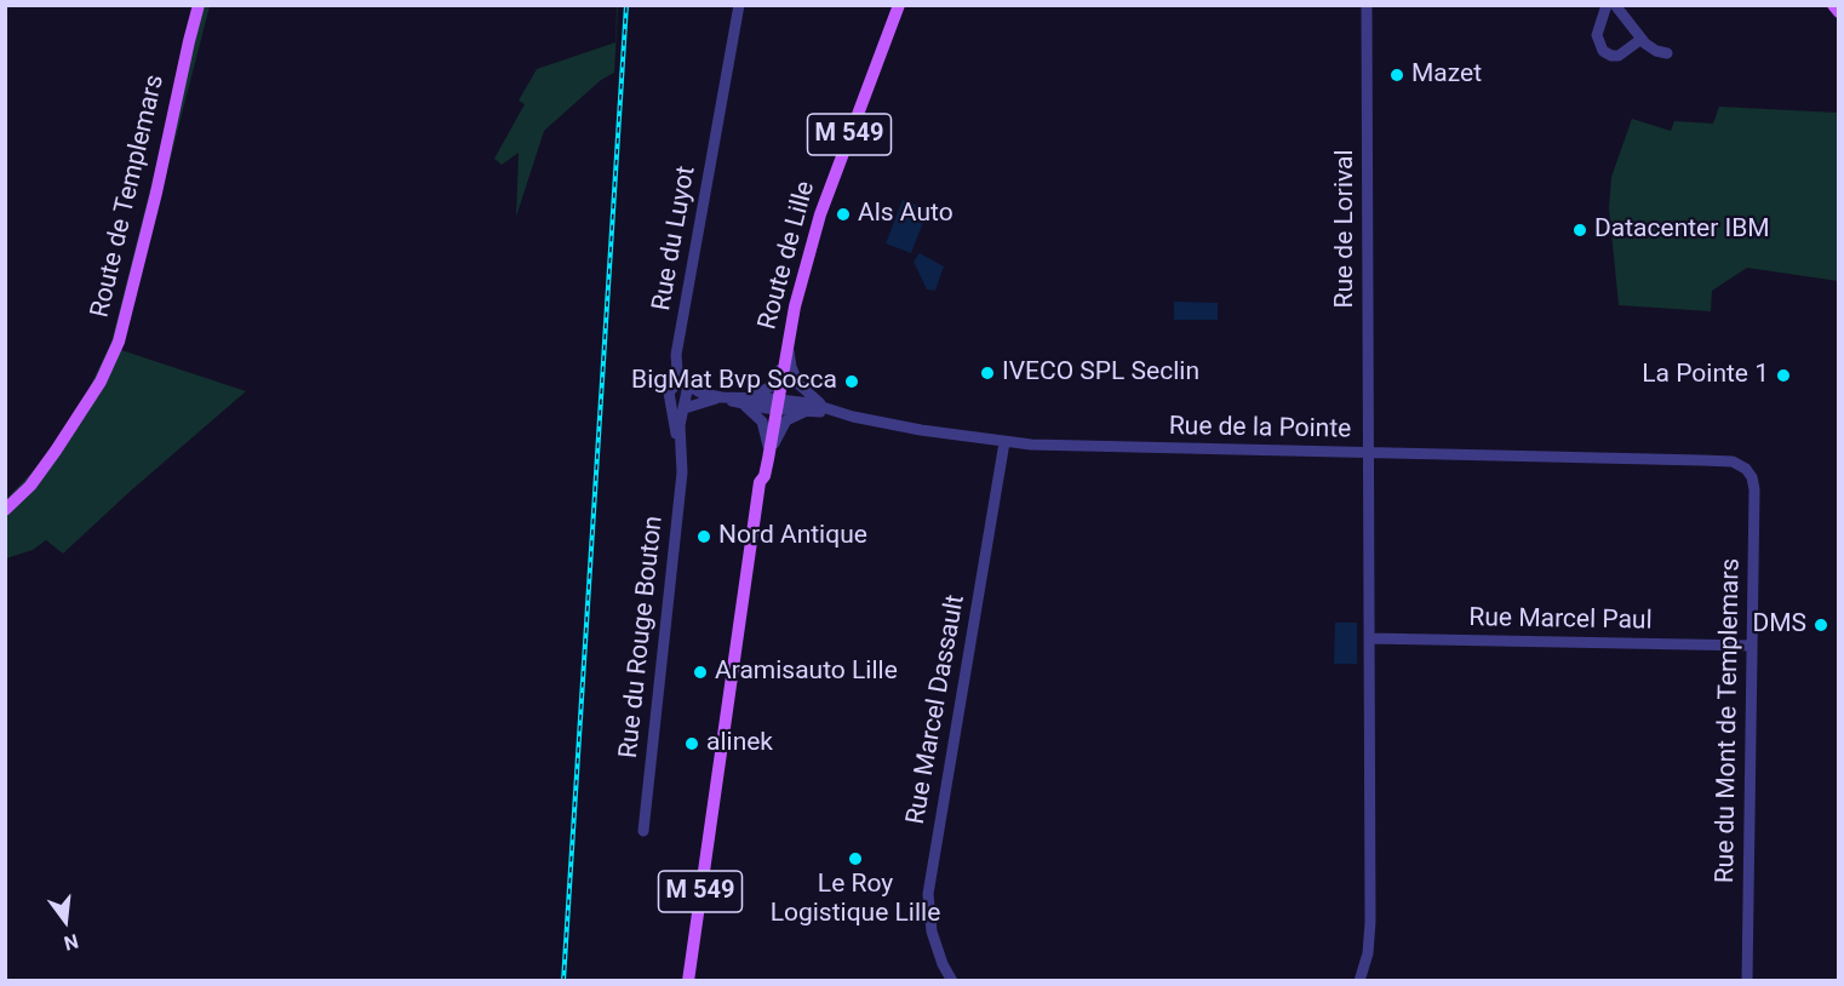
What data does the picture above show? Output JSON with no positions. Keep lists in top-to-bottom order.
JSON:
{
  "streets": {
    "main road": ["M 549", "Route de Templemars", "Route de Lille"],
    "street": [
      "Rue de Lorival",
      "Rue du Luyot",
      "Rue de la Pointe",
      "Rue Marcel Paul",
      "Rue du Rouge Bouton",
      "Rue Marcel Dassault",
      "Rue du Mont de Templemars"
    ]
  },
  "crossings": [
    ["M 549", "Route de Lille"],
    ["Rue de Lorival", "Rue de la Pointe"],
    ["Rue du Luyot", "Rue du Rouge Bouton"],
    ["Rue de la Pointe", "Rue Marcel Dassault"],
    ["Rue de la Pointe", "Rue du Mont de Templemars"],
    ["Rue Marcel Paul", "Rue du Mont de Templemars"]
  ],
  "places": [
    "Mazet",
    "Als Auto",
    "Datacenter IBM",
    "IVECO SPL Seclin",
    "La Pointe 1",
    "BigMat Bvp Socca",
    "Nord Antique",
    "DMS",
    "Aramisauto Lille",
    "alinek",
    "Le Roy Logistique Lille"
  ],
  "north": "bottom"
}
